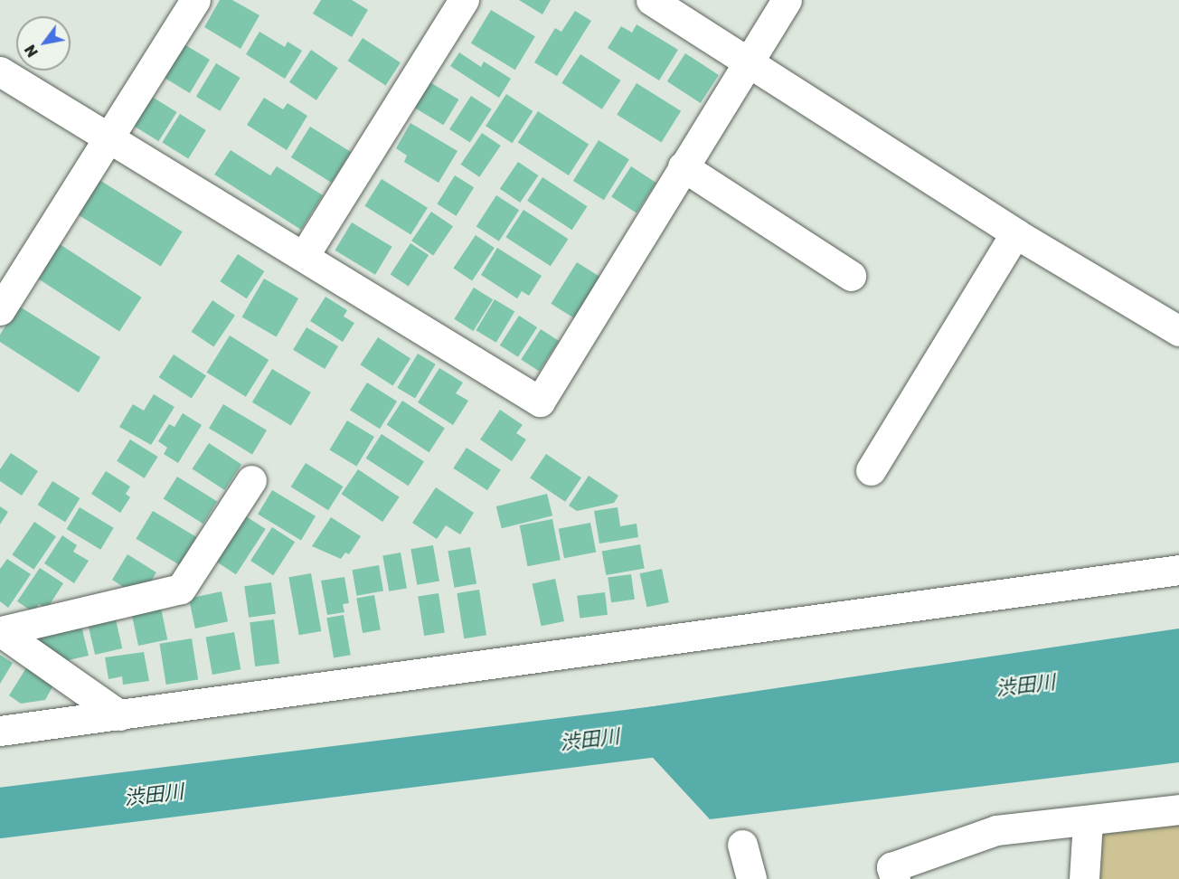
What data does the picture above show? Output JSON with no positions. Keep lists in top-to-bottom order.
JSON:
{
  "water": ["渋田川"],
  "north": "bottom left"
}
